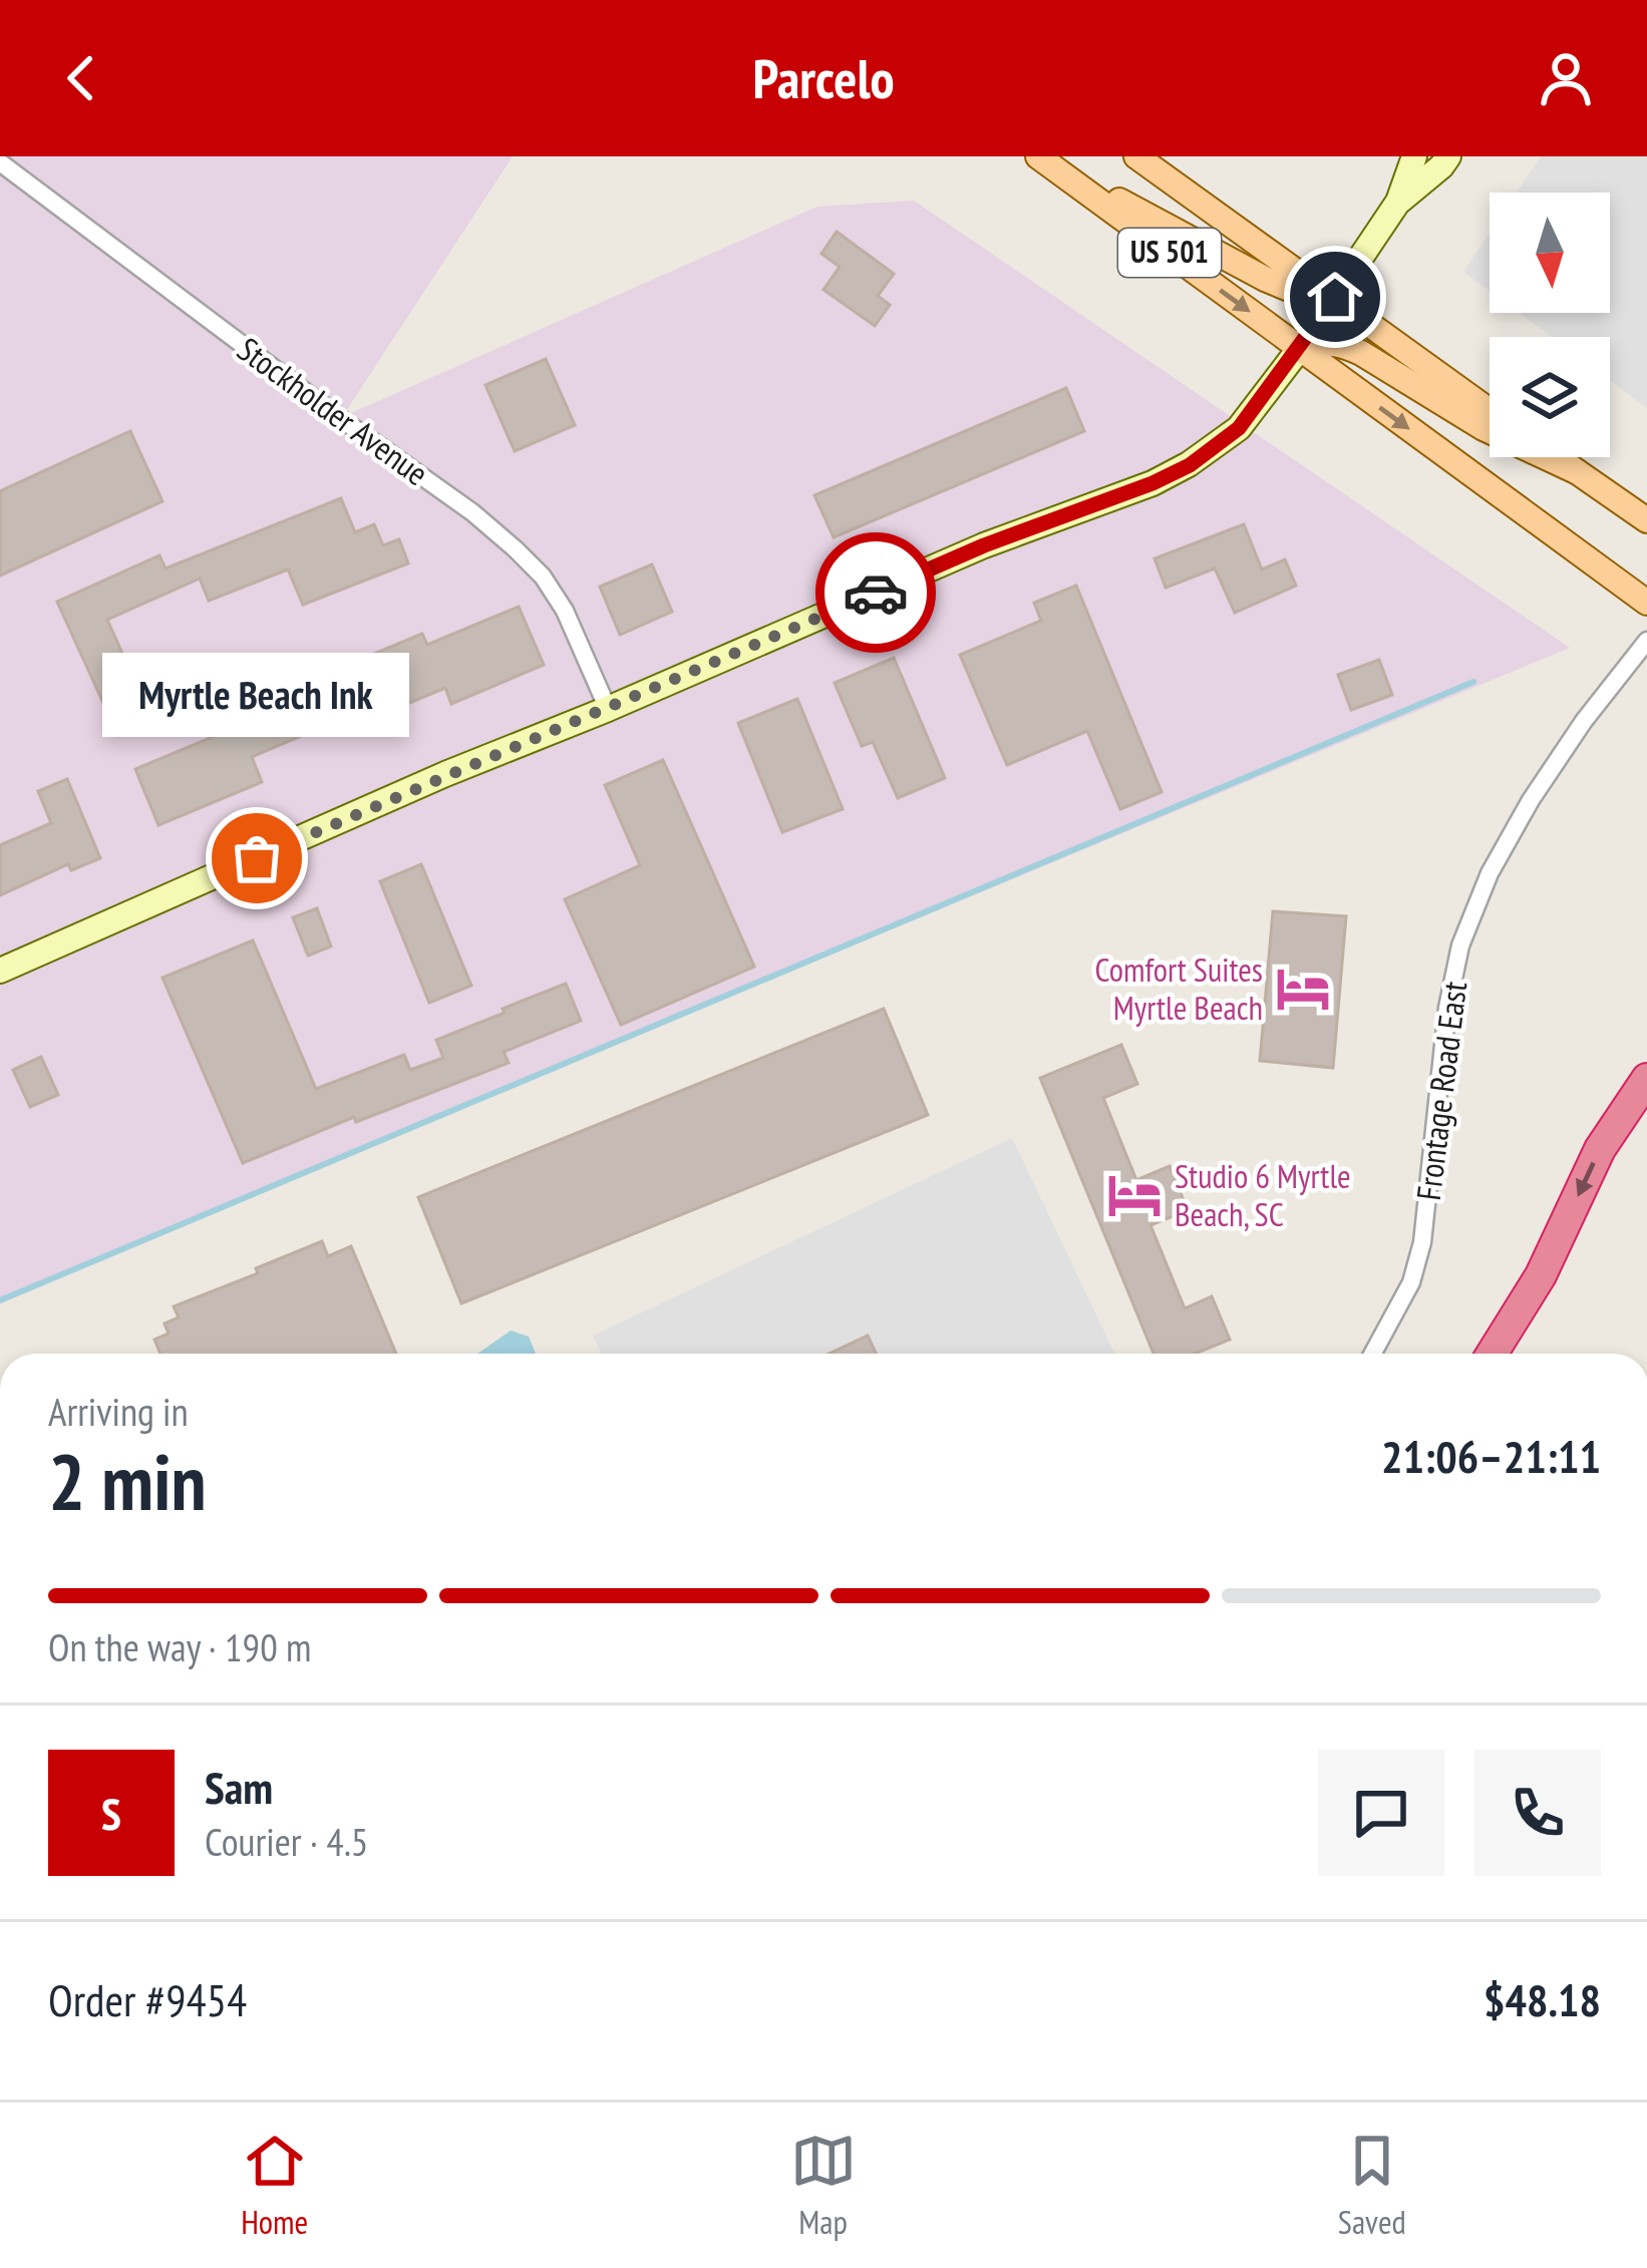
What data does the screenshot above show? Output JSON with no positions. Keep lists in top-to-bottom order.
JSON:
{
  "streets": {
    "main road": ["US 501"],
    "street": ["Stockholder Avenue", "Frontage Road East"]
  },
  "places": {
    "other": ["Myrtle Beach Ink"],
    "hotel": ["Comfort Suites Myrtle Beach", "Studio 6 Myrtle Beach, SC"]
  },
  "north": "bottom",
  "page": {
    "header": "Parcelo",
    "bubble": "Myrtle Beach Ink",
    "heading": ["2 min", "Arriving in", "21:06–21:11"],
    "panel": [
      "Sam",
      "Courier · 4.5",
      "Order #9454",
      "$48.18"
    ],
    "bar": "On the way · 190 m",
    "round": "S",
    "tabs": ["Home", "Map", "Saved"]
  }
}
